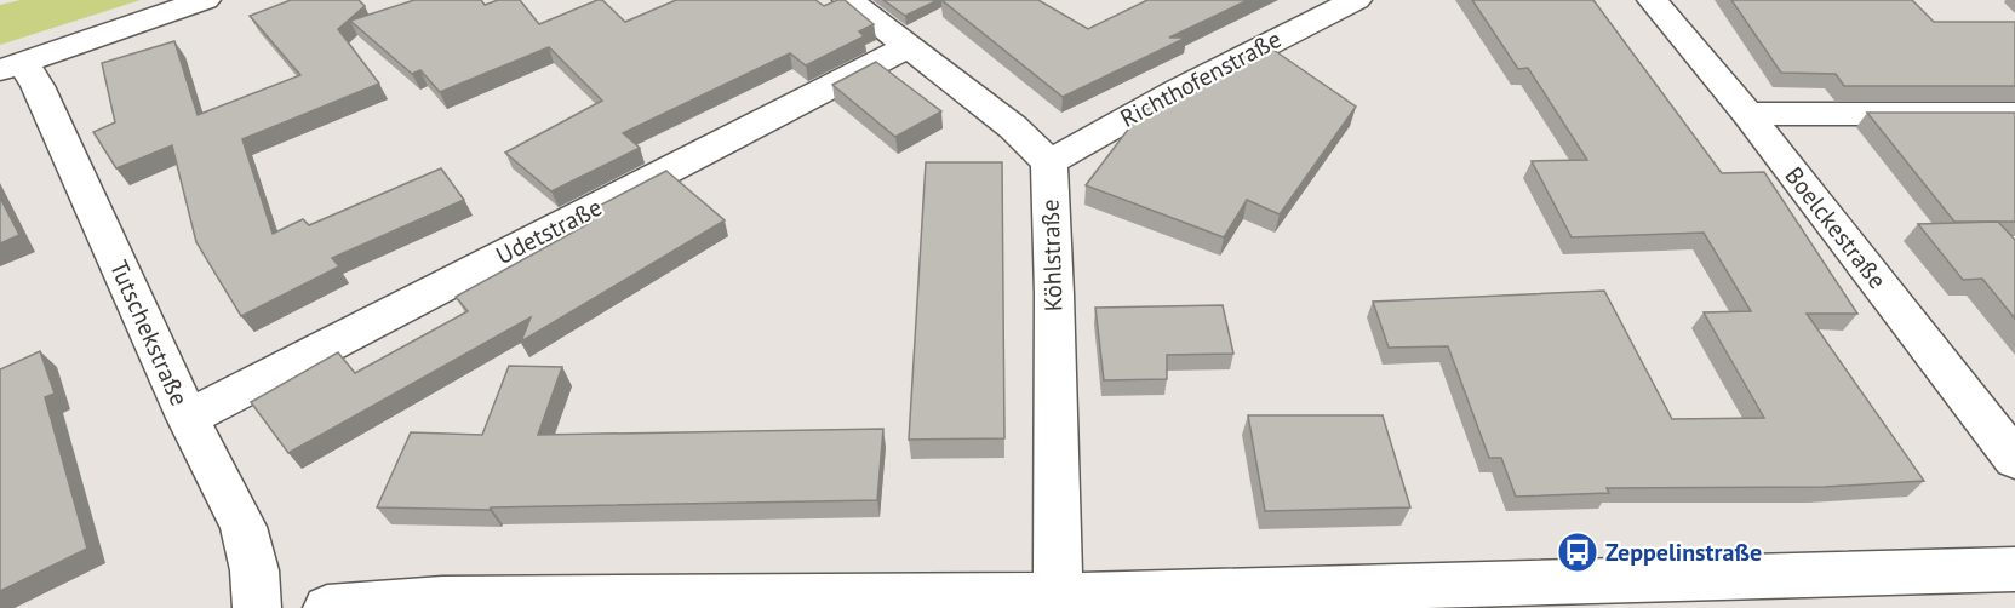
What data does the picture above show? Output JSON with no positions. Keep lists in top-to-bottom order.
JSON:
{
  "streets": {
    "street": [
      "Richthofenstraße",
      "Boelckestraße",
      "Udetstraße",
      "Köhlstraße",
      "Tutschekstraße"
    ]
  },
  "crossings": [
    ["Richthofenstraße", "Köhlstraße"],
    ["Udetstraße", "Tutschekstraße"]
  ],
  "places": {
    "bus stop": ["Zeppelinstraße"]
  }
}
